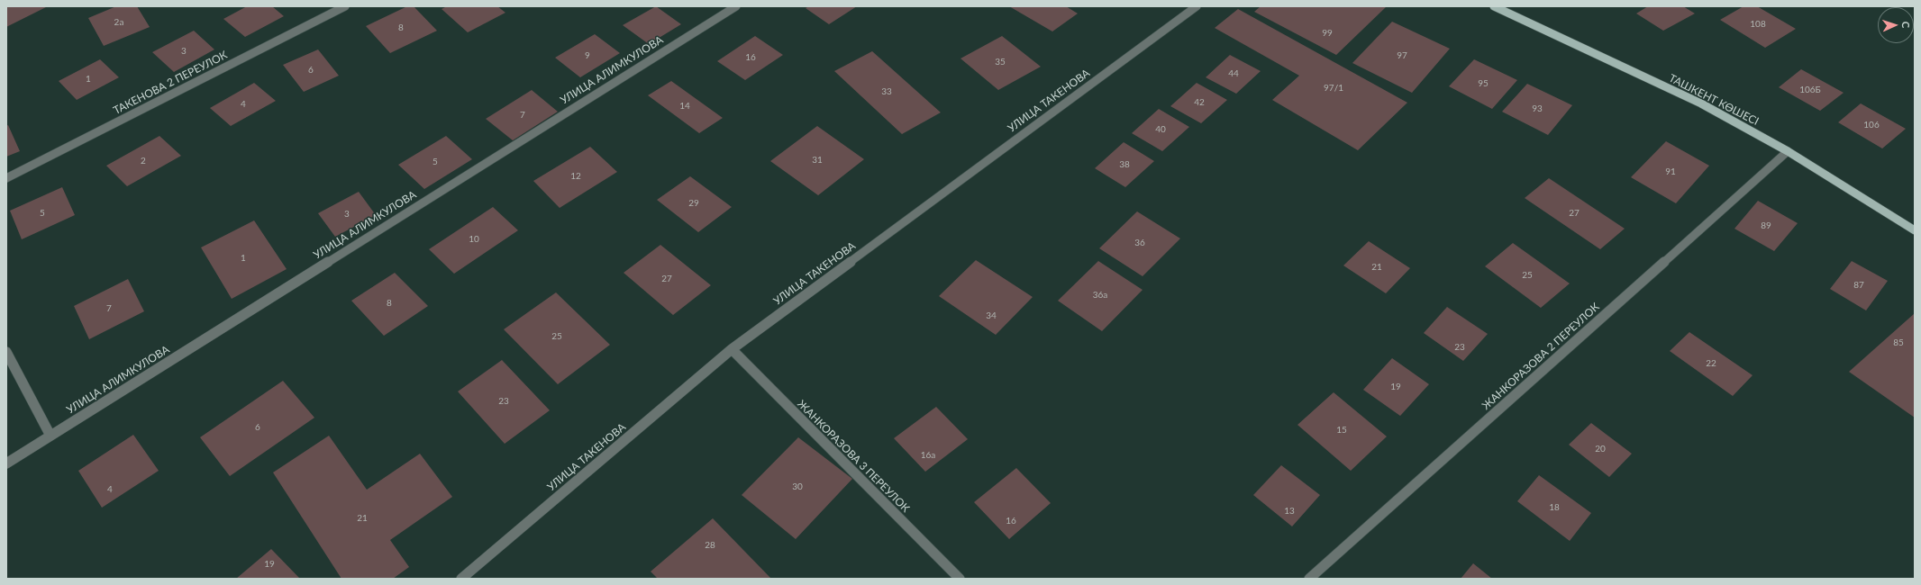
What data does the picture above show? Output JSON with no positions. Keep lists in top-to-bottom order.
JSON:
{
  "streets": {
    "main road": ["ТАШКЕНТ КӨШЕСІ"],
    "street": [
      "УЛИЦА АЛИМКУЛОВА",
      "ТАКЕНОВА 2 ПЕРЕУЛОК",
      "УЛИЦА ТАКЕНОВА",
      "ЖАНКОРАЗОВА 2 ПЕРЕУЛОК",
      "ЖАНКОРАЗОВА 3 ПЕРЕУЛОК"
    ]
  },
  "crossings": [
    ["ТАШКЕНТ КӨШЕСІ", "ЖАНКОРАЗОВА 2 ПЕРЕУЛОК"],
    ["УЛИЦА ТАКЕНОВА", "ЖАНКОРАЗОВА 3 ПЕРЕУЛОК"]
  ],
  "house_numbers": [
    "2а",
    "108",
    "8",
    "99",
    "3",
    "9",
    "97",
    "16",
    "35",
    "6",
    "44",
    "1",
    "95",
    "97/1",
    "106Б",
    "33",
    "42",
    "4",
    "14",
    "93",
    "7",
    "106",
    "40",
    "31",
    "2",
    "5",
    "38",
    "91",
    "12",
    "29",
    "5",
    "27",
    "3",
    "89",
    "10",
    "36",
    "1",
    "21",
    "25",
    "27",
    "87",
    "36а",
    "8",
    "7",
    "34",
    "25",
    "85",
    "23",
    "22",
    "19",
    "23",
    "6",
    "15",
    "20",
    "16а",
    "30",
    "4",
    "18",
    "13",
    "21",
    "16",
    "28",
    "19"
  ],
  "north": "right"
}
